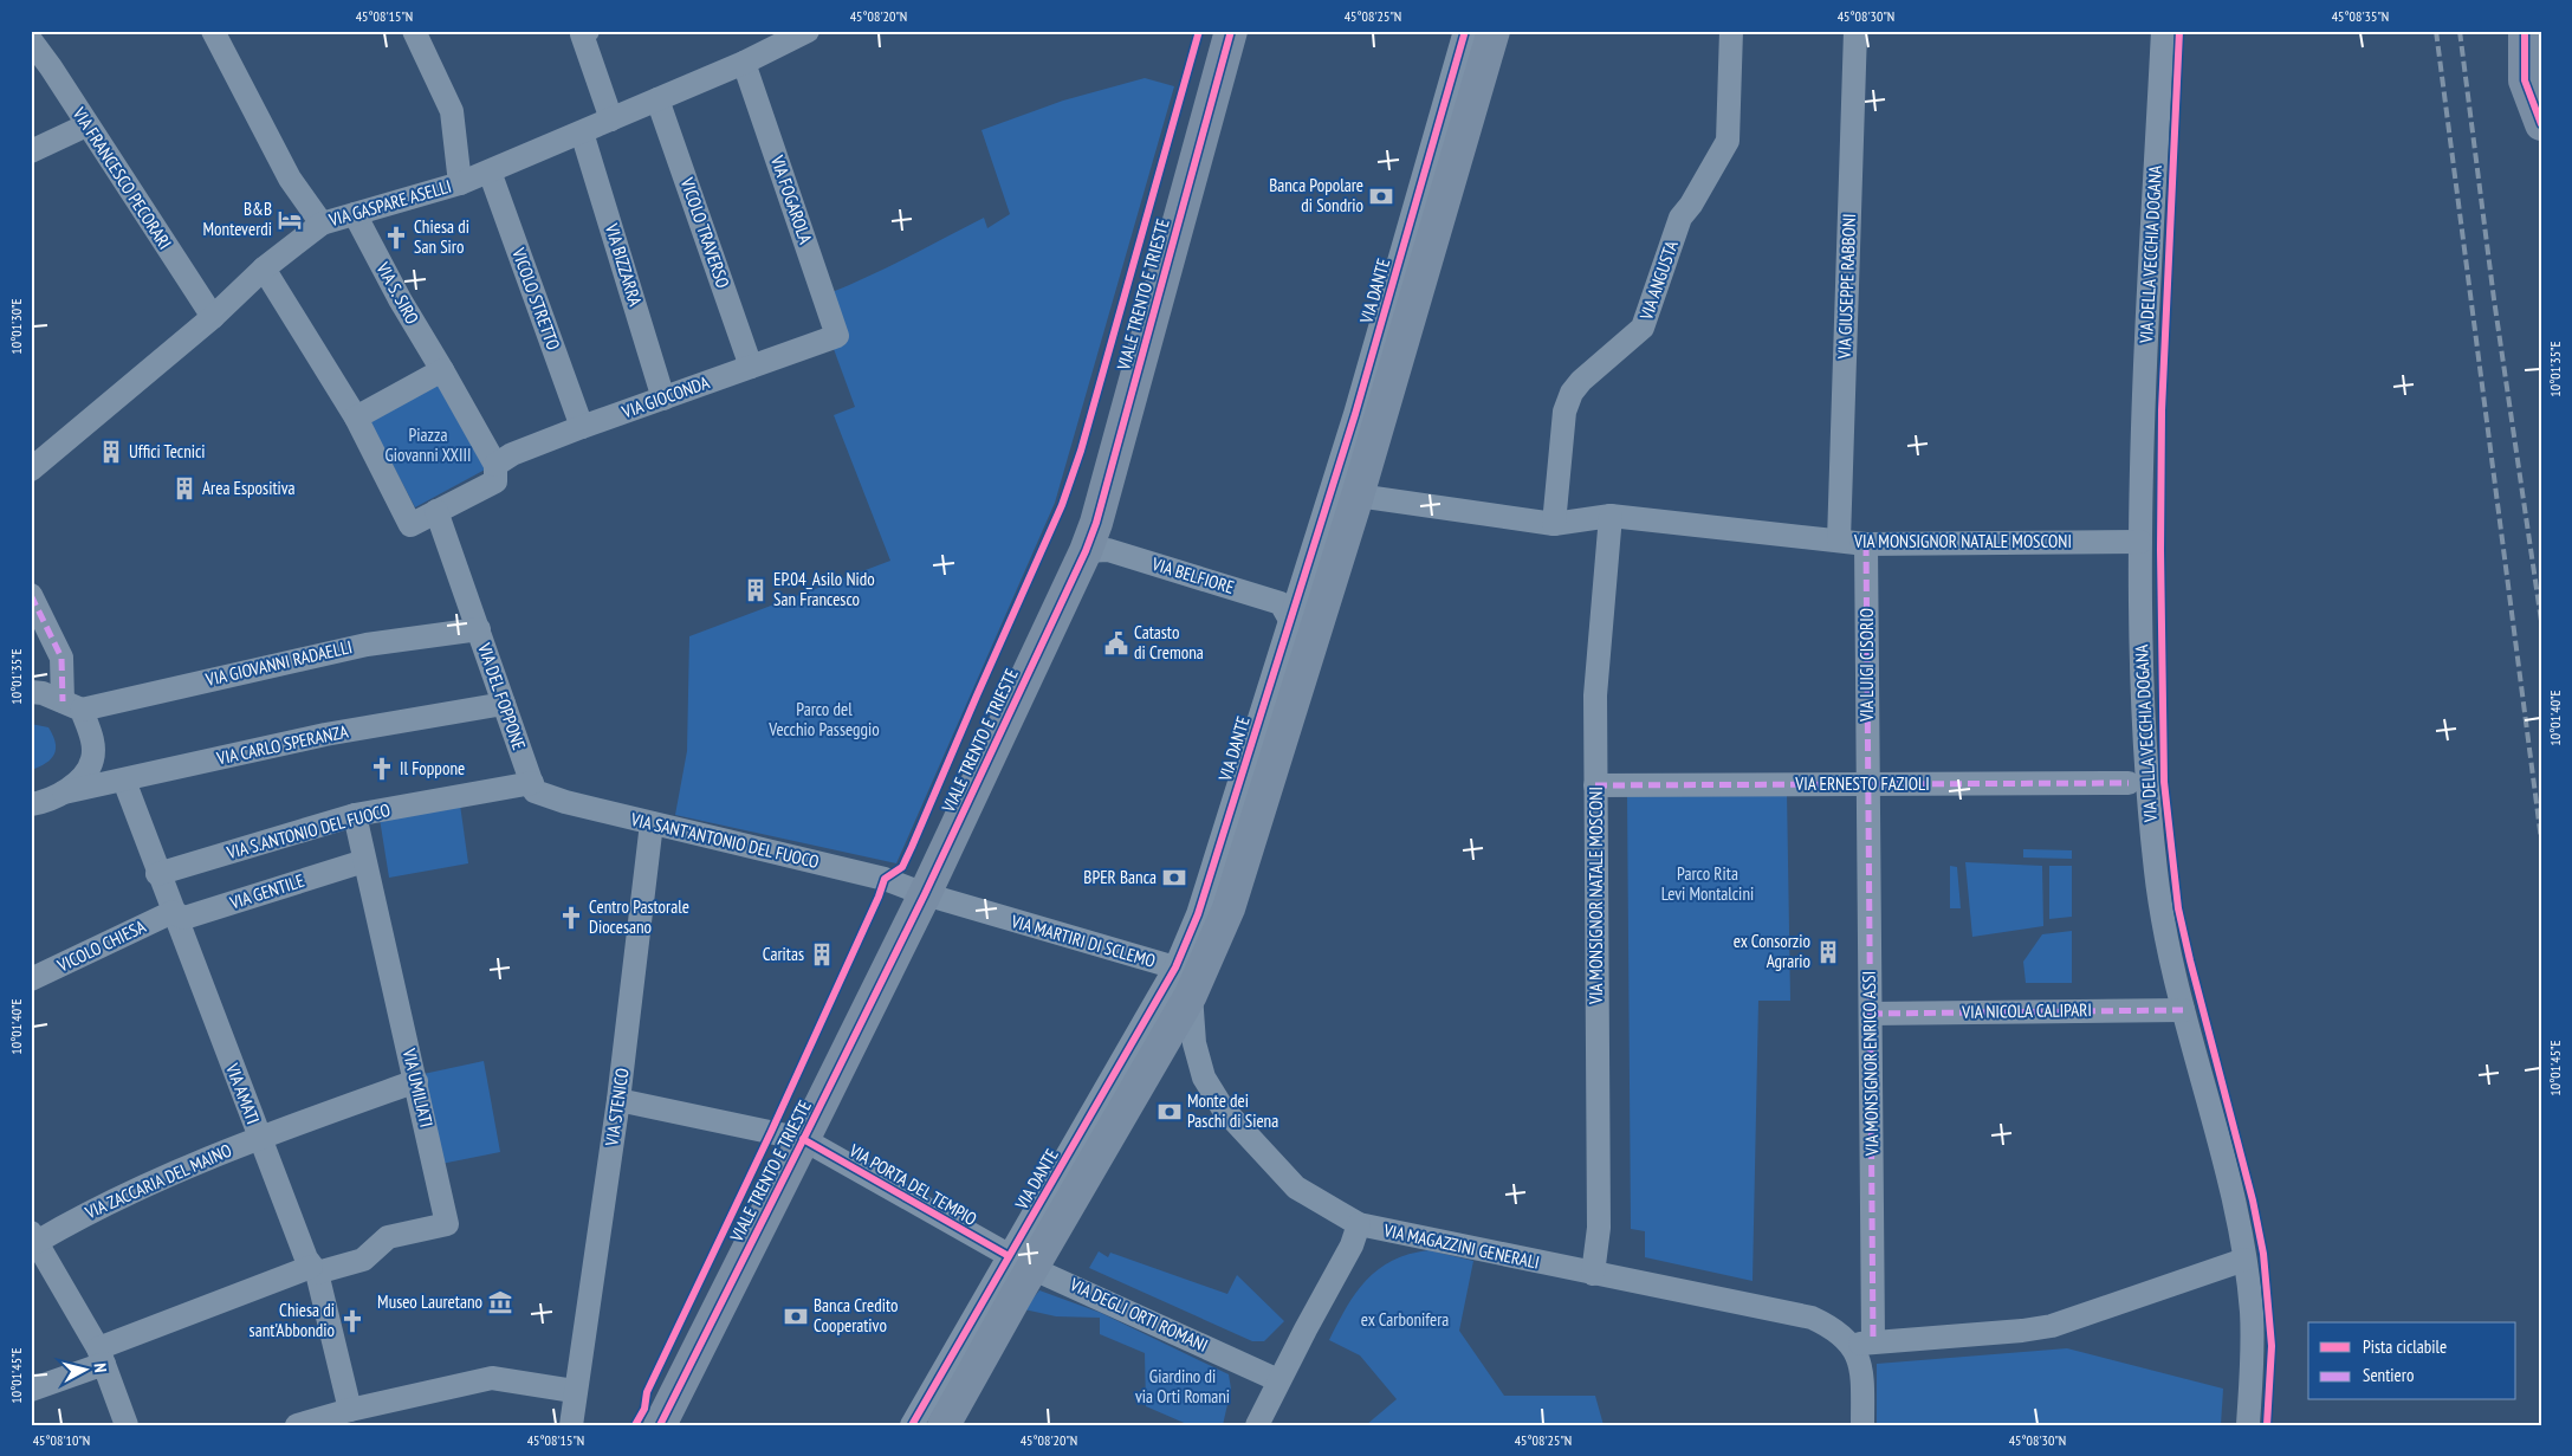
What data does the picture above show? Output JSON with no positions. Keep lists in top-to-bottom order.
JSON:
{
  "streets": {
    "main road": ["VIA DANTE", "VIALE TRENTO E TRIESTE"],
    "street": [
      "VIA FRANCESCO PECORARI",
      "VIA FOGAROLA",
      "VIA GASPARE ASELLI",
      "VICOLO TRAVERSO",
      "VIA DELLA VECCHIA DOGANA",
      "VIA BIZZARRA",
      "VIA ANGUSTA",
      "VIA GIUSEPPE RABBONI",
      "VIA S. SIRO",
      "VICOLO STRETTO",
      "VIA GIOCONDA",
      "VIA MONSIGNOR NATALE MOSCONI",
      "VIA BELFIORE",
      "VIA GIOVANNI RADAELLI",
      "VIA LUIGI CISORIO",
      "VIA DEL FOPPONE",
      "VIA CARLO SPERANZA",
      "VIA ERNESTO FAZIOLI",
      "VIA S.ANTONIO DEL FUOCO",
      "VIA SANT'ANTONIO DEL FUOCO",
      "VIA GENTILE",
      "VIA MARTIRI DI SCLEMO",
      "VICOLO CHIESA",
      "VIA NICOLA CALIPARI",
      "VIA MONSIGNOR ENRICO ASSI",
      "VIA UMILIATI",
      "VIA AMATI",
      "VIA STENICO",
      "VIA ZACCARIA DEL MAINO",
      "VIA PORTA DEL TEMPIO",
      "VIA MAGAZZINI GENERALI",
      "VIA DEGLI ORTI ROMANI"
    ]
  },
  "crossings": [
    ["VIA FRANCESCO PECORARI", "VIA GASPARE ASELLI"],
    ["VIA FOGAROLA", "VIA GASPARE ASELLI"],
    ["VIA FOGAROLA", "VIA GIOCONDA"],
    ["VIA GASPARE ASELLI", "VICOLO TRAVERSO"],
    ["VIA GASPARE ASELLI", "VIA BIZZARRA"],
    ["VIA GASPARE ASELLI", "VIA S. SIRO"],
    ["VIA GASPARE ASELLI", "VICOLO STRETTO"],
    ["VICOLO TRAVERSO", "VIA GIOCONDA"],
    ["VIA DELLA VECCHIA DOGANA", "VIA MONSIGNOR NATALE MOSCONI"],
    ["VIA DELLA VECCHIA DOGANA", "VIA NICOLA CALIPARI"],
    ["VIA BIZZARRA", "VIA GIOCONDA"],
    ["VIA ANGUSTA", "VIA MONSIGNOR NATALE MOSCONI"],
    ["VIA GIUSEPPE RABBONI", "VIA MONSIGNOR NATALE MOSCONI"],
    ["VIA DANTE", "VIA BELFIORE"],
    ["VIA DANTE", "VIA MARTIRI DI SCLEMO"],
    ["VIA DANTE", "VIA PORTA DEL TEMPIO"],
    ["VIA DANTE", "VIA MAGAZZINI GENERALI"],
    ["VIA DANTE", "VIA DEGLI ORTI ROMANI"],
    ["VIALE TRENTO E TRIESTE", "VIA BELFIORE"],
    ["VIALE TRENTO E TRIESTE", "VIA SANT'ANTONIO DEL FUOCO"],
    ["VIALE TRENTO E TRIESTE", "VIA MARTIRI DI SCLEMO"],
    ["VIALE TRENTO E TRIESTE", "VIA PORTA DEL TEMPIO"],
    ["VICOLO STRETTO", "VIA GIOCONDA"],
    ["VIA MONSIGNOR NATALE MOSCONI", "VIA LUIGI CISORIO"],
    ["VIA MONSIGNOR NATALE MOSCONI", "VIA ERNESTO FAZIOLI"],
    ["VIA MONSIGNOR NATALE MOSCONI", "VIA MAGAZZINI GENERALI"],
    ["VIA GIOVANNI RADAELLI", "VIA DEL FOPPONE"],
    ["VIA LUIGI CISORIO", "VIA ERNESTO FAZIOLI"],
    ["VIA LUIGI CISORIO", "VIA MONSIGNOR ENRICO ASSI"],
    ["VIA DEL FOPPONE", "VIA CARLO SPERANZA"],
    ["VIA DEL FOPPONE", "VIA S.ANTONIO DEL FUOCO"],
    ["VIA DEL FOPPONE", "VIA SANT'ANTONIO DEL FUOCO"],
    ["VIA CARLO SPERANZA", "VIA AMATI"],
    ["VIA ERNESTO FAZIOLI", "VIA MONSIGNOR ENRICO ASSI"],
    ["VIA S.ANTONIO DEL FUOCO", "VIA SANT'ANTONIO DEL FUOCO"],
    ["VIA S.ANTONIO DEL FUOCO", "VIA UMILIATI"],
    ["VIA S.ANTONIO DEL FUOCO", "VIA AMATI"],
    ["VIA SANT'ANTONIO DEL FUOCO", "VIA MARTIRI DI SCLEMO"],
    ["VIA SANT'ANTONIO DEL FUOCO", "VIA STENICO"],
    ["VIA GENTILE", "VICOLO CHIESA"],
    ["VIA GENTILE", "VIA UMILIATI"],
    ["VIA GENTILE", "VIA AMATI"],
    ["VIA MARTIRI DI SCLEMO", "VIA MAGAZZINI GENERALI"],
    ["VICOLO CHIESA", "VIA AMATI"],
    ["VIA NICOLA CALIPARI", "VIA MONSIGNOR ENRICO ASSI"],
    ["VIA MONSIGNOR ENRICO ASSI", "VIA MAGAZZINI GENERALI"],
    ["VIA UMILIATI", "VIA AMATI"],
    ["VIA UMILIATI", "VIA ZACCARIA DEL MAINO"],
    ["VIA AMATI", "VIA ZACCARIA DEL MAINO"],
    ["VIA STENICO", "VIA PORTA DEL TEMPIO"],
    ["VIA PORTA DEL TEMPIO", "VIA DEGLI ORTI ROMANI"]
  ],
  "parks": [
    "Piazza Giovanni XXIII",
    "Parco del Vecchio Passeggio",
    "Parco Rita Levi Montalcini",
    "ex Carbonifera",
    "Giardino di via Orti Romani"
  ],
  "places": {
    "bank": [
      "Banca Popolare di Sondrio",
      "BPER Banca",
      "Monte dei Paschi di Siena",
      "Banca Credito Cooperativo"
    ],
    "hotel": ["B&B Monteverdi"],
    "church": [
      "Chiesa di San Siro",
      "Il Foppone",
      "Centro Pastorale Diocesano",
      "Chiesa di sant'Abbondio"
    ],
    "building": [
      "Uffici Tecnici",
      "Area Espositiva",
      "EP.04_Asilo Nido San Francesco",
      "ex Consorzio Agrario",
      "Caritas"
    ],
    "public building": ["Catasto di Cremona"],
    "museum": ["Museo Lauretano"]
  },
  "legend": ["Pista ciclabile", "Sentiero"],
  "north": "right",
  "coordinates": [
    "45°08'15\"N",
    "45°08'20\"N",
    "45°08'25\"N",
    "45°08'30\"N",
    "45°08'35\"N",
    "10°01'30\"E",
    "10°01'35\"E",
    "10°01'40\"E",
    "10°01'45\"E",
    "45°08'10\"N"
  ]
}
